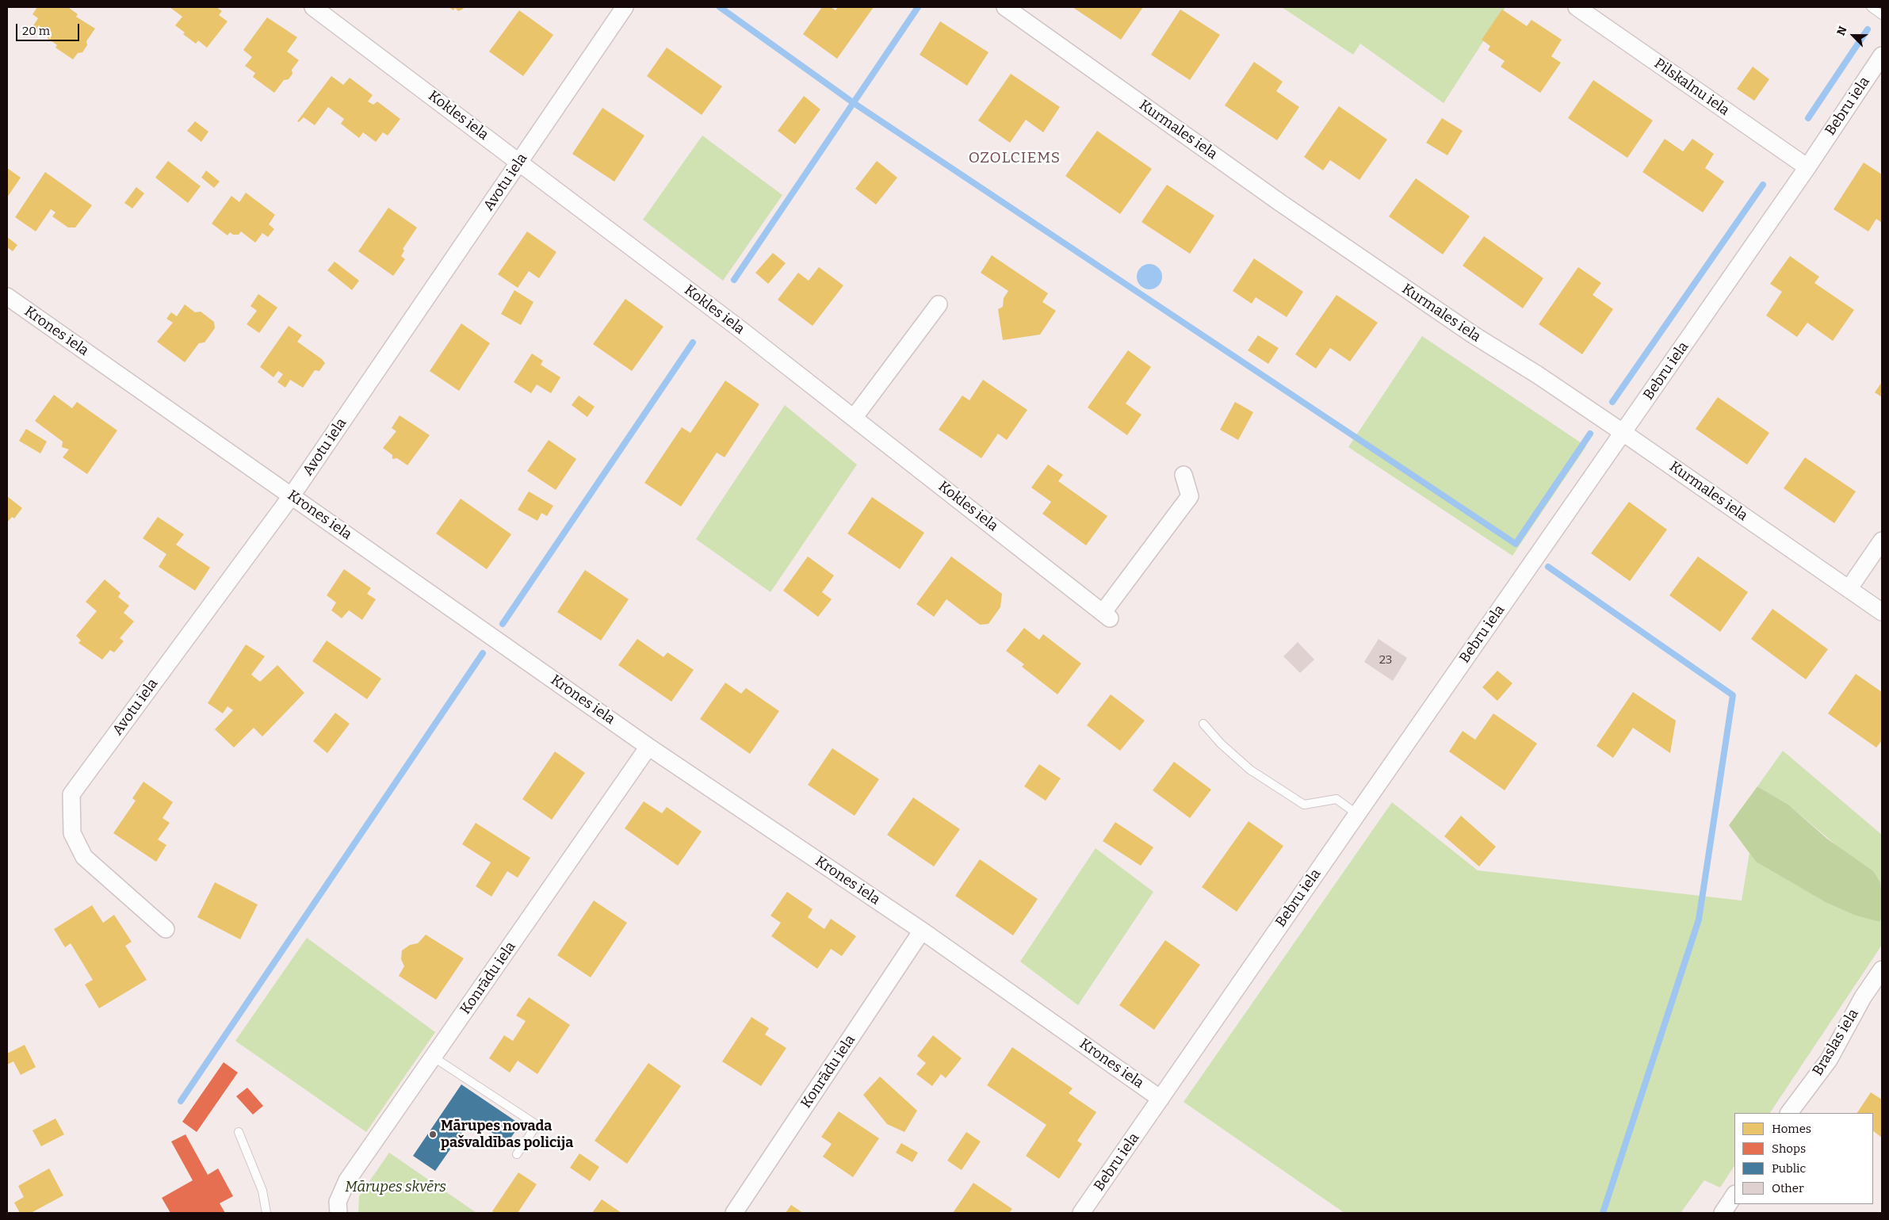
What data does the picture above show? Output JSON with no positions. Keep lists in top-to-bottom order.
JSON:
{
  "streets": {
    "street": [
      "Pilskalnu iela",
      "Bebru iela",
      "Kokles iela",
      "Kurmales iela",
      "Avotu iela",
      "Krones iela",
      "Konrādu iela",
      "Braslas iela"
    ]
  },
  "crossings": [
    ["Pilskalnu iela", "Bebru iela"],
    ["Bebru iela", "Kurmales iela"],
    ["Bebru iela", "Krones iela"],
    ["Kokles iela", "Avotu iela"],
    ["Avotu iela", "Krones iela"],
    ["Krones iela", "Konrādu iela"]
  ],
  "districts": ["OZOLCIEMS"],
  "parks": ["Mārupes skvērs"],
  "places": ["Mārupes novada pašvaldības policija"],
  "house_numbers": ["23"],
  "legend": [
    "Homes",
    "Shops",
    "Public",
    "Other"
  ],
  "scale_bar": "20 m",
  "north": "top left"
}
